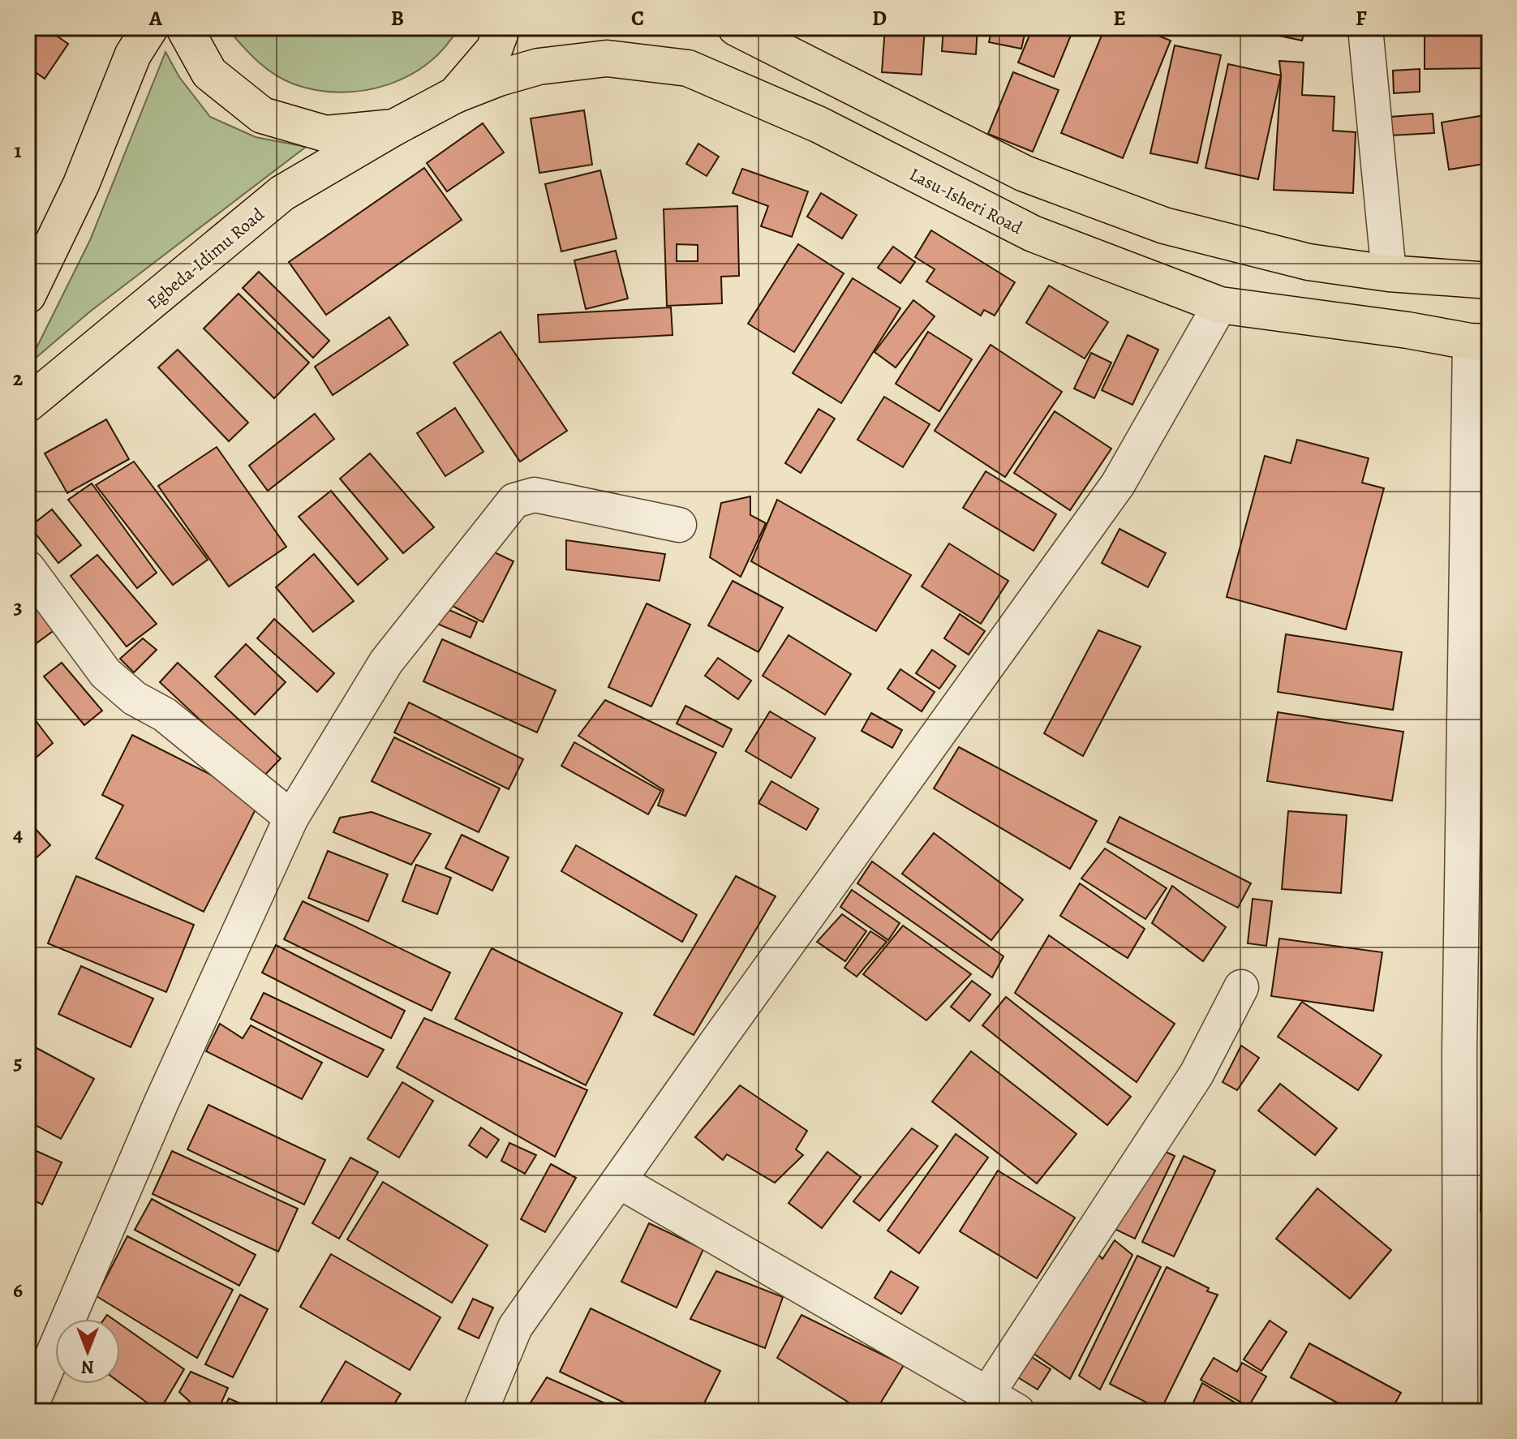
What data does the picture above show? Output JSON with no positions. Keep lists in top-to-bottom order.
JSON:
{
  "streets": {
    "main road": ["Lasu-Isheri Road", "Egbeda-Idimu Road"]
  },
  "crossings": [
    ["Lasu-Isheri Road", "Egbeda-Idimu Road"]
  ],
  "north": "bottom",
  "grid": {
    "columns": [
      "A",
      "B",
      "C",
      "D",
      "E",
      "F"
    ],
    "rows": [
      "1",
      "2",
      "3",
      "4",
      "5",
      "6"
    ]
  }
}
